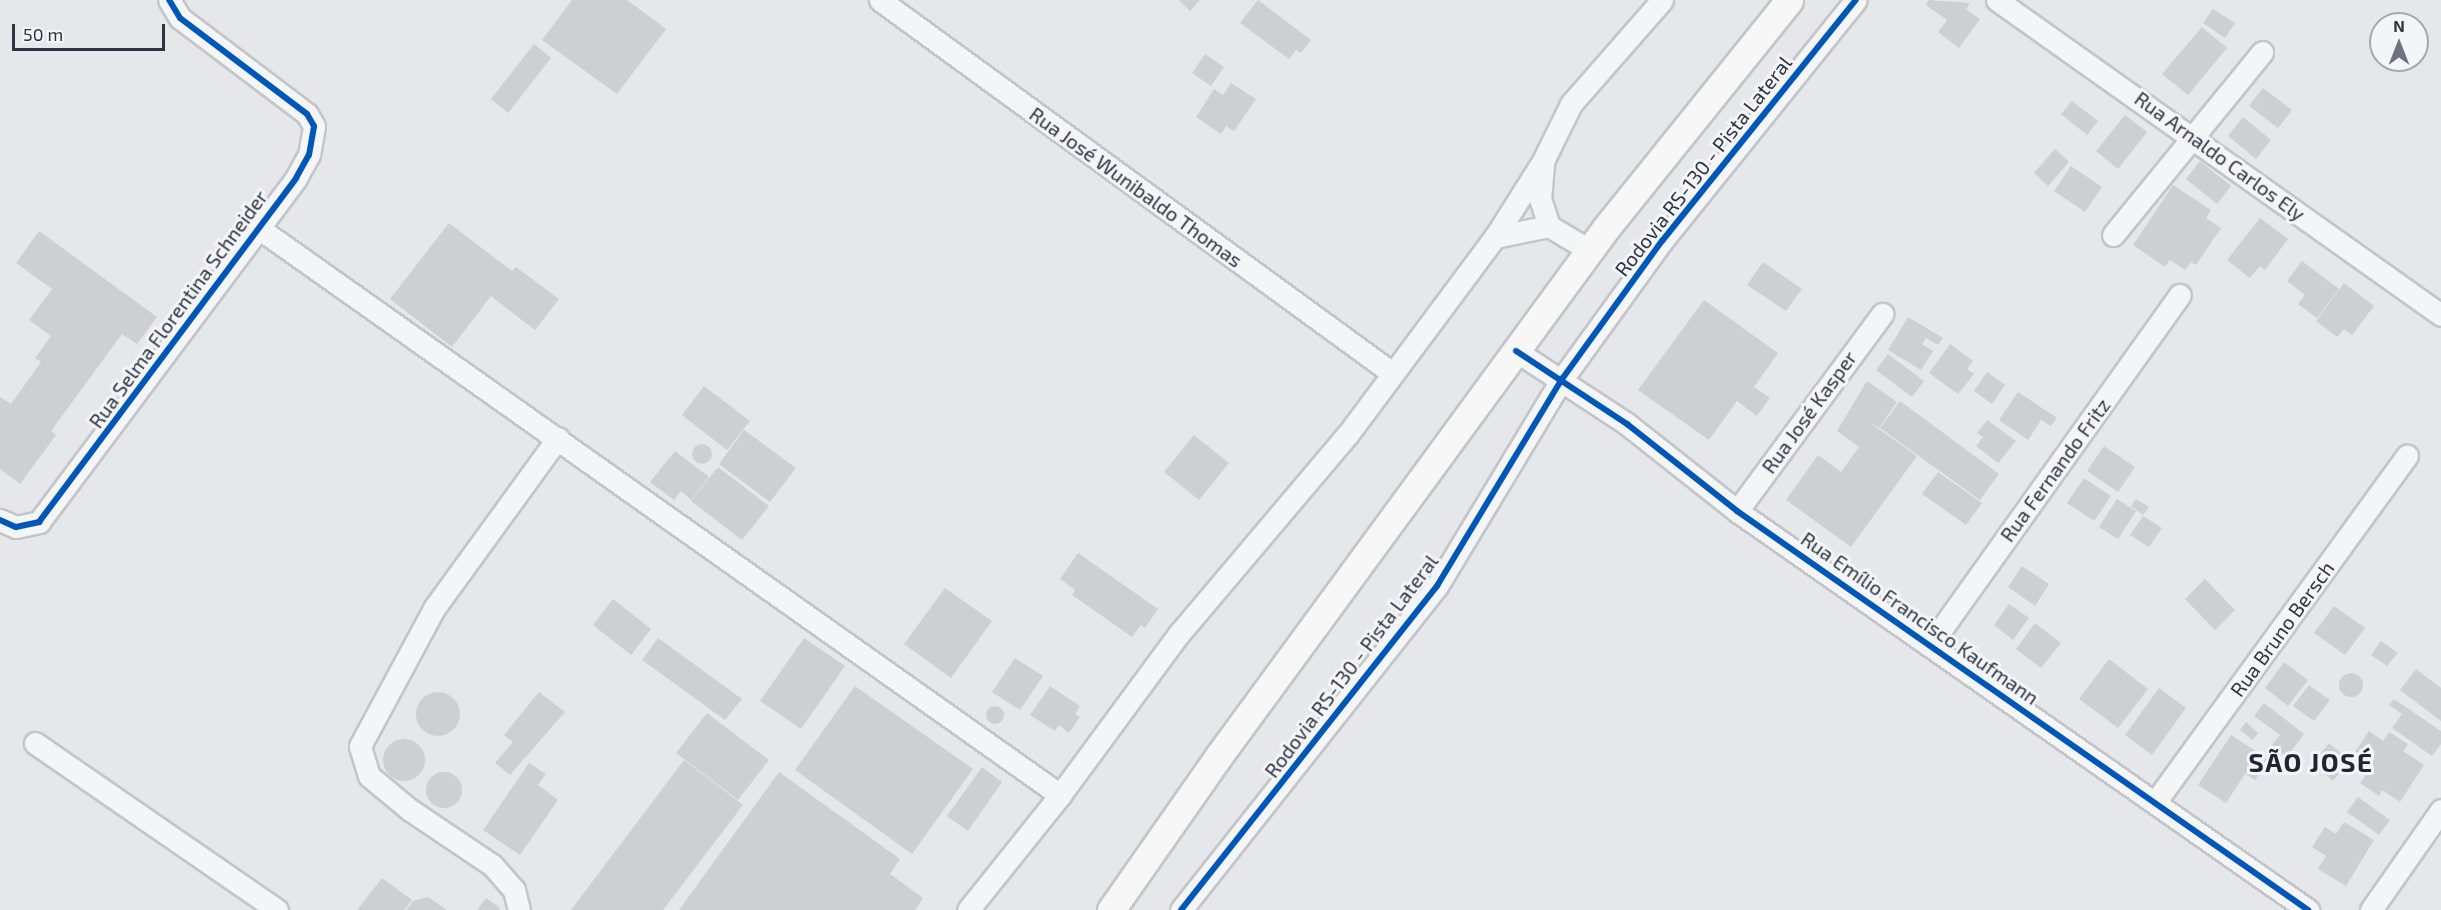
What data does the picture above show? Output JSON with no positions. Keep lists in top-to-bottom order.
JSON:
{
  "streets": {
    "street": [
      "Rua Arnaldo Carlos Ely",
      "Rodovia RS-130 - Pista Lateral",
      "Rua José Wunibaldo Thomas",
      "Rua Selma Florentina Schneider",
      "Rua José Kasper",
      "Rua Fernando Fritz",
      "Rua Emílio Francisco Kaufmann",
      "Rua Bruno Bersch"
    ]
  },
  "crossings": [
    ["Rodovia RS-130 - Pista Lateral", "Rua Emílio Francisco Kaufmann"],
    ["Rua José Kasper", "Rua Emílio Francisco Kaufmann"],
    ["Rua Fernando Fritz", "Rua Emílio Francisco Kaufmann"],
    ["Rua Emílio Francisco Kaufmann", "Rua Bruno Bersch"]
  ],
  "districts": ["SÃO JOSÉ"],
  "scale_bar": "50 m",
  "north": "top"
}
